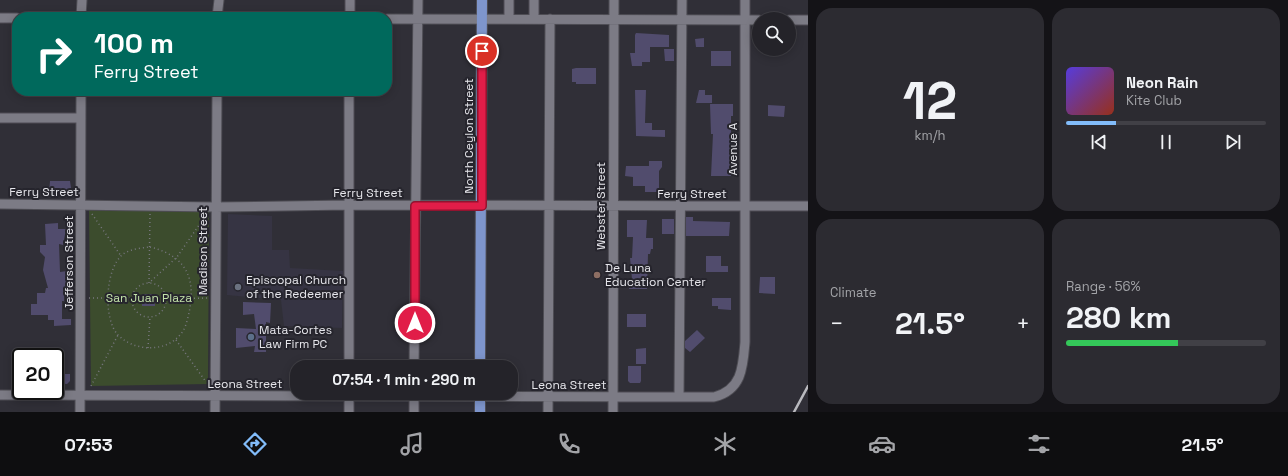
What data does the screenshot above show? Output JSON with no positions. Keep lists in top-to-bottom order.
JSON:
{
  "streets": {
    "main road": ["North Ceylon Street"],
    "street": [
      "Avenue A",
      "Ferry Street",
      "Webster Street",
      "Madison Street",
      "Jefferson Street",
      "Leona Street"
    ]
  },
  "crossings": [
    ["North Ceylon Street", "Ferry Street"],
    ["Avenue A", "Ferry Street"],
    ["Avenue A", "Leona Street"],
    ["Ferry Street", "Webster Street"],
    ["Ferry Street", "Madison Street"],
    ["Ferry Street", "Jefferson Street"],
    ["Webster Street", "Leona Street"],
    ["Madison Street", "Leona Street"],
    ["Jefferson Street", "Leona Street"]
  ],
  "parks": ["San Juan Plaza"],
  "places": ["De Luna Education Center", "Episcopal Church of the Redeemer", "Mata-Cortes Law Firm PC"],
  "page": {
    "tile": [
      ["12", "km/h"],
      "Climate",
      ["Range · 56%", "280 km"]
    ],
    "turn": ["100 m", "Ferry Street"],
    "song": ["Neon Rain", "Kite Club"],
    "heat": ["−", "21.5°", "+"],
    "limit": "20",
    "trip": "07:54 · 1 min · 290 m",
    "tabs": ["07:53", "21.5°"]
  }
}
